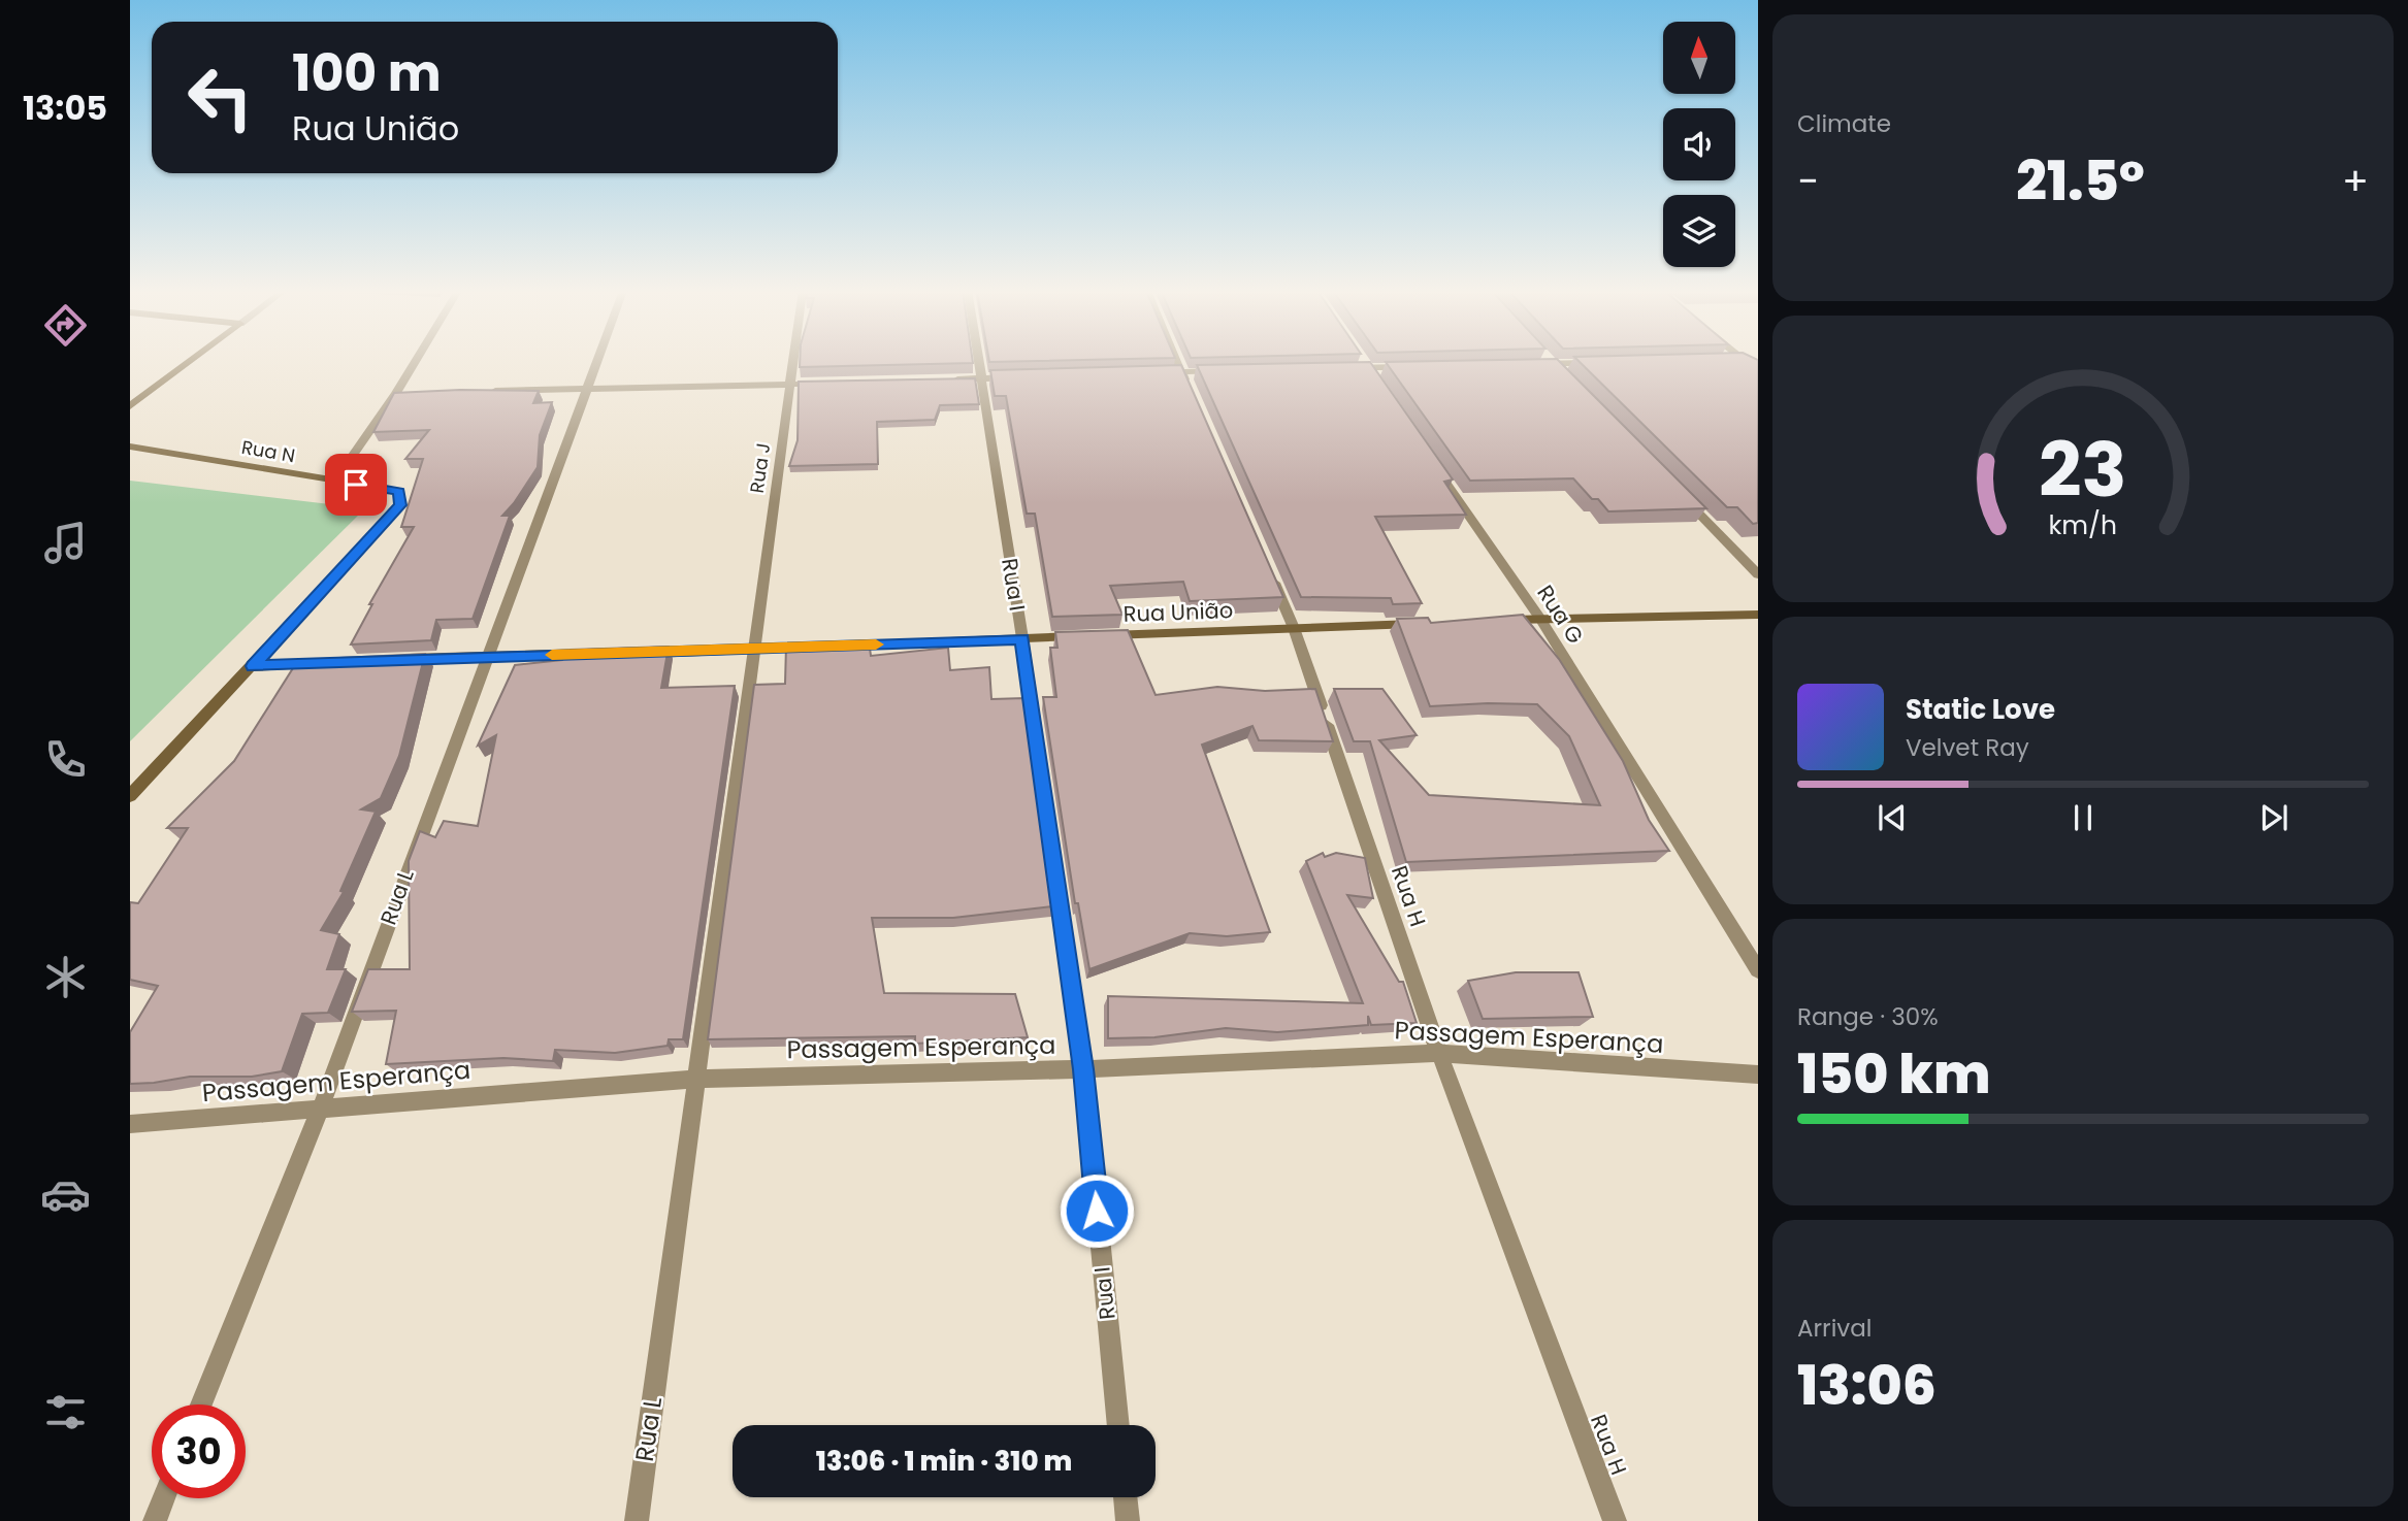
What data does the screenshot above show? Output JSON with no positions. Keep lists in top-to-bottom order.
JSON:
{
  "streets": {
    "main road": ["Rua N", "Rua União"],
    "street": [
      "Rua J",
      "Rua I",
      "Rua G",
      "Rua H",
      "Rua L",
      "Passagem Esperança"
    ]
  },
  "crossings": [
    ["Rua J", "Rua União"],
    ["Rua J", "Rua L"],
    ["Rua I", "Rua União"],
    ["Rua I", "Passagem Esperança"],
    ["Rua União", "Rua H"],
    ["Rua União", "Rua L"],
    ["Rua H", "Passagem Esperança"],
    ["Rua L", "Passagem Esperança"]
  ],
  "north": "top",
  "page": {
    "tabs": "13:05",
    "tile": [
      "Climate",
      ["Range · 30%", "150 km"],
      ["Arrival", "13:06"]
    ],
    "turn": ["100 m", "Rua União"],
    "heat": ["−", "21.5°", "+"],
    "song": ["Static Love", "Velvet Ray"],
    "limit": "30",
    "trip": "13:06 · 1 min · 310 m",
    "gauge": ["23", "km/h"]
  }
}
